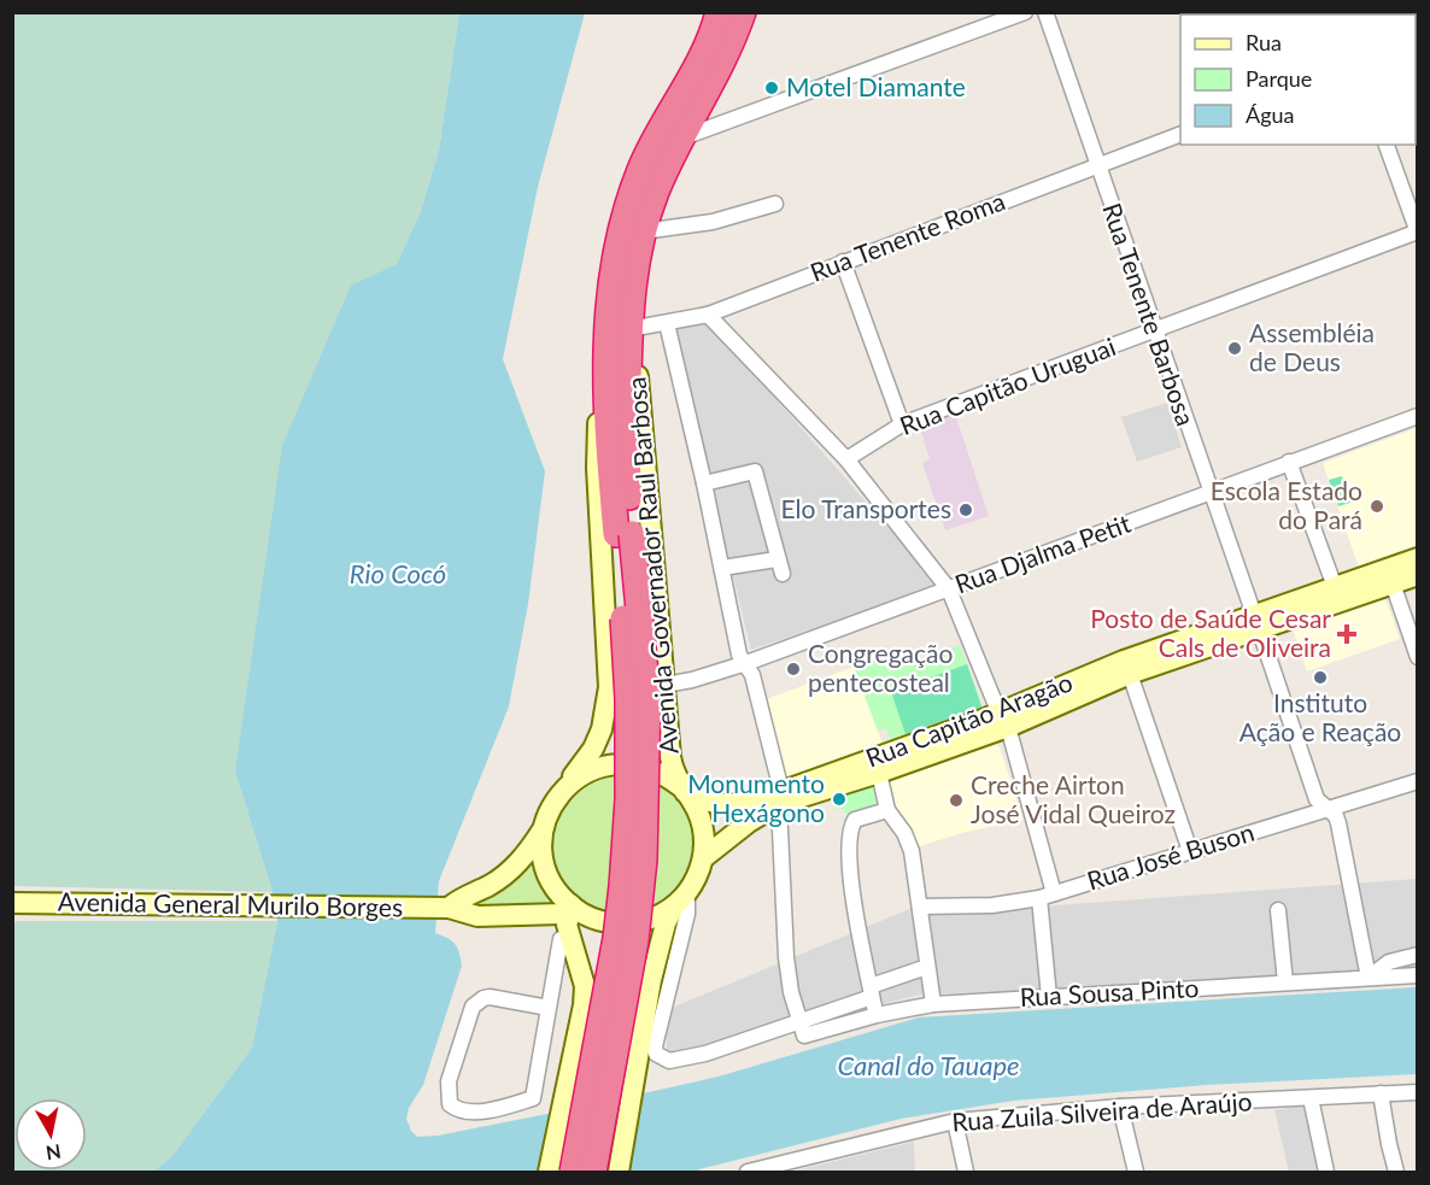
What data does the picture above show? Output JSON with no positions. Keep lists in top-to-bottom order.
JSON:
{
  "streets": {
    "highway": ["Avenida Governador Raul Barbosa"],
    "main road": ["Rua Capitão Aragão", "Avenida General Murilo Borges"],
    "street": [
      "Rua Tenente Roma",
      "Rua Tenente Barbosa",
      "Rua Capitão Uruguai",
      "Rua Djalma Petit",
      "Rua José Buson",
      "Rua Sousa Pinto",
      "Rua Zuila Silveira de Araújo"
    ]
  },
  "crossings": [
    ["Rua Tenente Roma", "Rua Tenente Barbosa"],
    ["Rua Tenente Roma", "Avenida Governador Raul Barbosa"],
    ["Rua Tenente Barbosa", "Rua Capitão Uruguai"],
    ["Rua Tenente Barbosa", "Rua Djalma Petit"],
    ["Rua Tenente Barbosa", "Rua Capitão Aragão"],
    ["Rua Tenente Barbosa", "Rua José Buson"],
    ["Rua Tenente Barbosa", "Rua Sousa Pinto"],
    ["Rua Djalma Petit", "Avenida Governador Raul Barbosa"],
    ["Avenida Governador Raul Barbosa", "Rua Capitão Aragão"],
    ["Avenida Governador Raul Barbosa", "Avenida General Murilo Borges"],
    ["Rua Capitão Aragão", "Avenida General Murilo Borges"]
  ],
  "water": ["Rio Cocó", "Canal do Tauape"],
  "places": {
    "other": [
      "Motel Diamante",
      "Assembléia de Deus",
      "Escola Estado do Pará",
      "Elo Transportes",
      "Congregação pentecosteal",
      "Instituto Ação e Reação",
      "Monumento Hexágono",
      "Creche Airton José Vidal Queiroz"
    ],
    "health": ["Posto de Saúde Cesar Cals de Oliveira"]
  },
  "legend": ["Rua", "Parque", "Água"],
  "north": "bottom"
}
